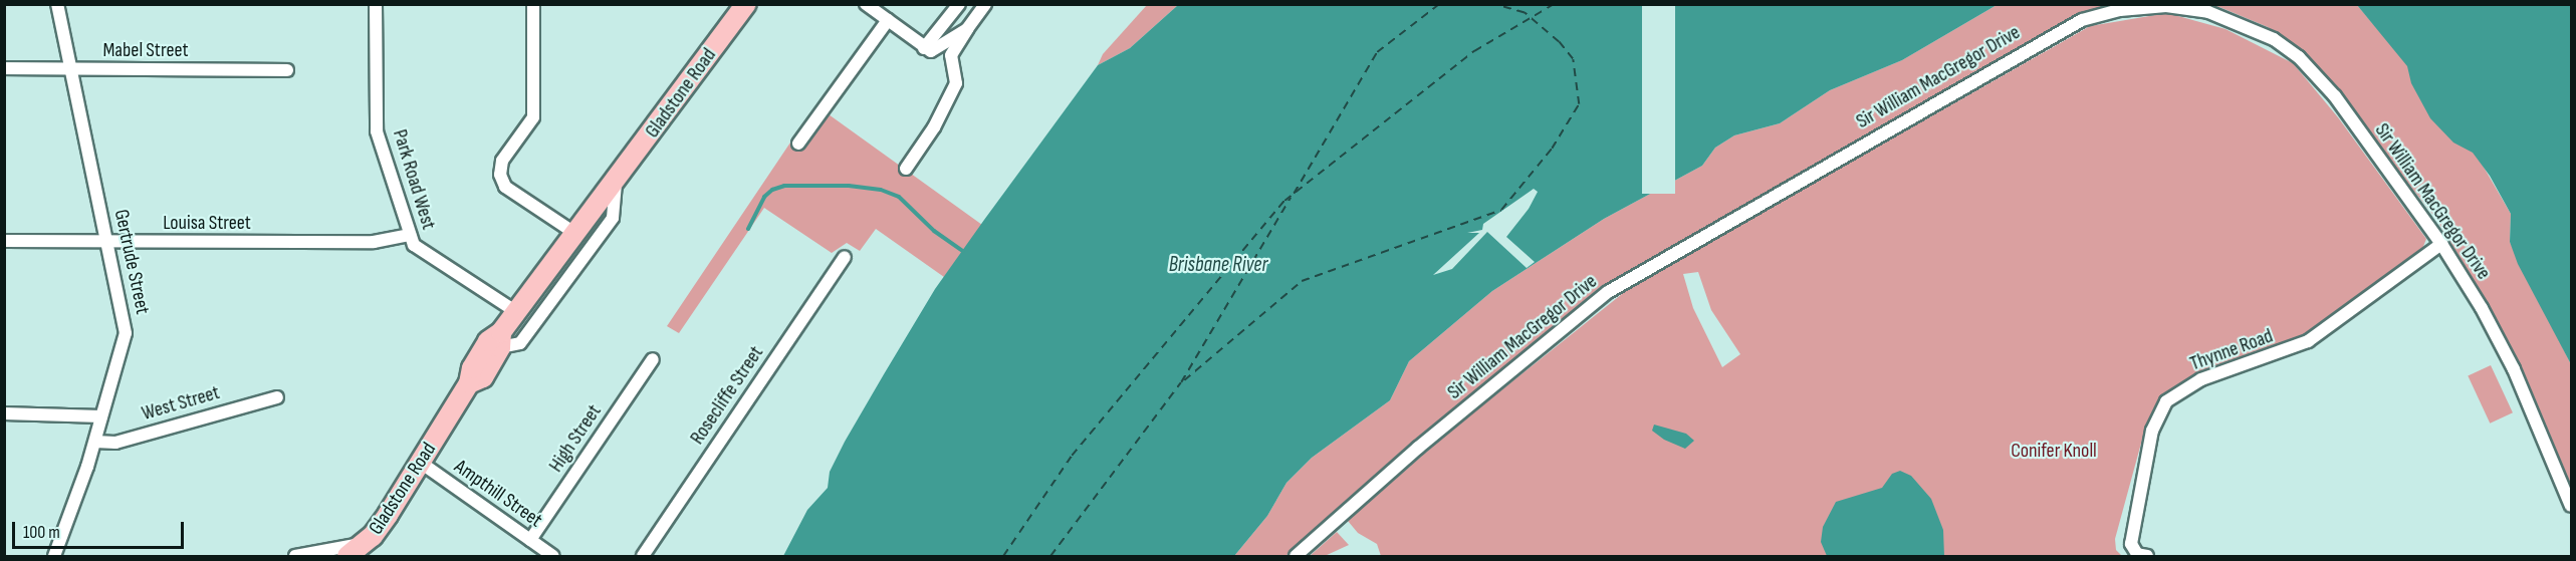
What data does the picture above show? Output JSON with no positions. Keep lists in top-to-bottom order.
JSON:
{
  "streets": {
    "main road": ["Gladstone Road"],
    "street": [
      "Mabel Street",
      "Sir William MacGregor Drive",
      "Park Road West",
      "Louisa Street",
      "Gertrude Street",
      "Thynne Road",
      "Rosecliffe Street",
      "West Street",
      "High Street",
      "Ampthill Street"
    ]
  },
  "crossings": [
    ["Mabel Street", "Gertrude Street"],
    ["Sir William MacGregor Drive", "Thynne Road"],
    ["Gladstone Road", "Park Road West"],
    ["Gladstone Road", "Ampthill Street"],
    ["Park Road West", "Louisa Street"],
    ["Louisa Street", "Gertrude Street"],
    ["Gertrude Street", "West Street"],
    ["High Street", "Ampthill Street"]
  ],
  "water": ["Brisbane River"],
  "parks": ["Conifer Knoll"],
  "scale_bar": "100 m"
}
